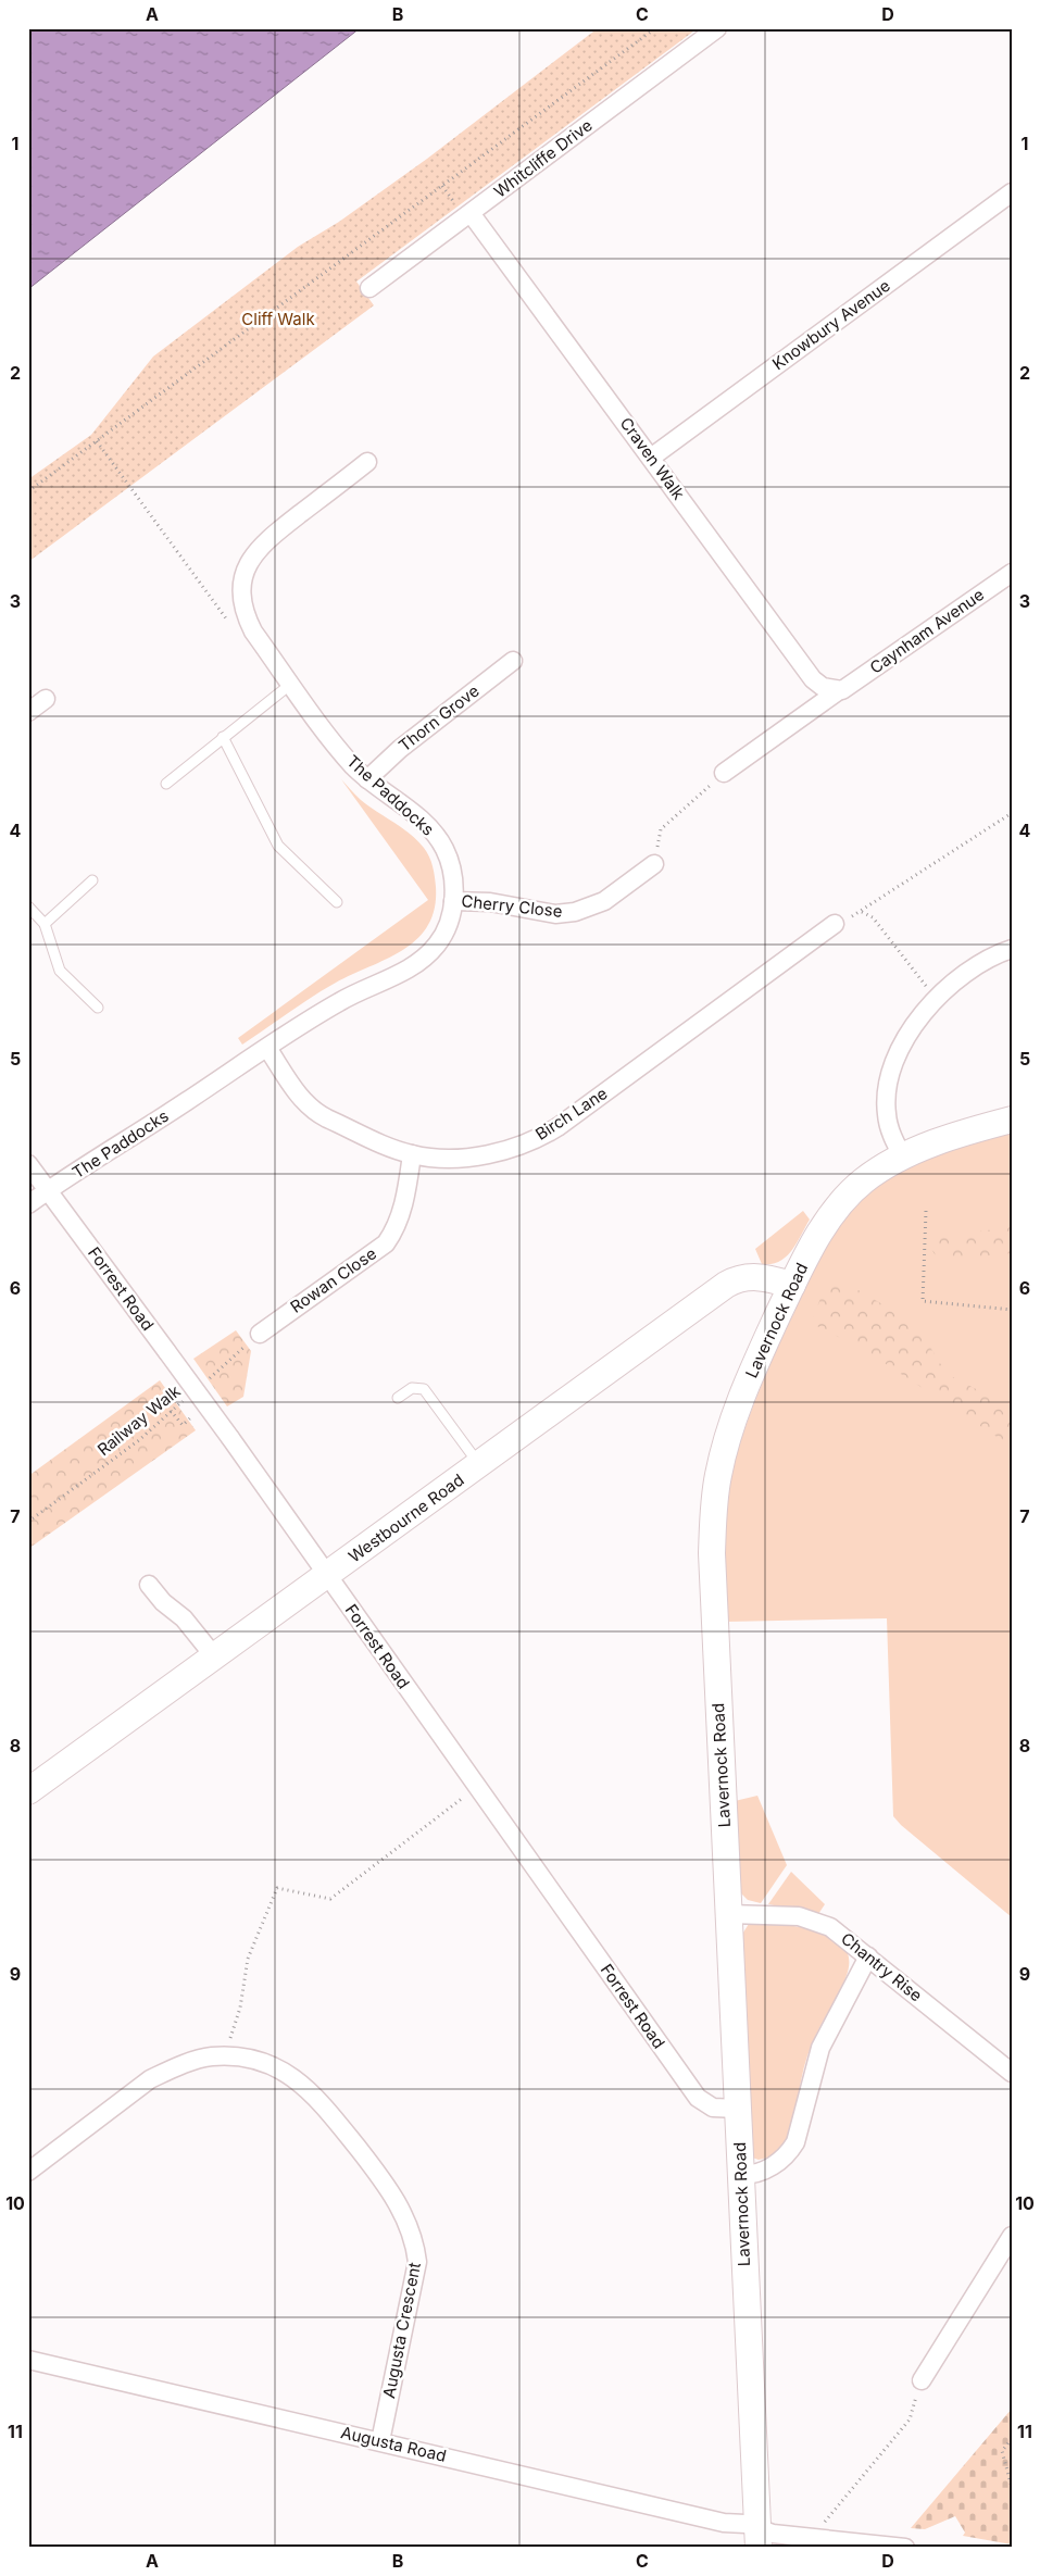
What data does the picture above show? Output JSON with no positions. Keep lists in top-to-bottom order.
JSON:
{
  "streets": {
    "main road": ["Lavernock Road", "Westbourne Road"],
    "street": [
      "Whitcliffe Drive",
      "Knowbury Avenue",
      "Craven Walk",
      "Caynham Avenue",
      "Thorn Grove",
      "The Paddocks",
      "Cherry Close",
      "Birch Lane",
      "Rowan Close",
      "Forrest Road",
      "Chantry Rise",
      "Augusta Crescent",
      "Augusta Road"
    ],
    "path": ["Railway Walk"]
  },
  "crossings": [
    ["Whitcliffe Drive", "Craven Walk"],
    ["Knowbury Avenue", "Craven Walk"],
    ["Craven Walk", "Caynham Avenue"],
    ["Thorn Grove", "The Paddocks"],
    ["The Paddocks", "Cherry Close"],
    ["The Paddocks", "Birch Lane"],
    ["The Paddocks", "Forrest Road"],
    ["Birch Lane", "Rowan Close"],
    ["Forrest Road", "Lavernock Road"],
    ["Forrest Road", "Westbourne Road"],
    ["Lavernock Road", "Westbourne Road"],
    ["Lavernock Road", "Chantry Rise"],
    ["Lavernock Road", "Augusta Road"],
    ["Augusta Crescent", "Augusta Road"]
  ],
  "parks": ["Cliff Walk"],
  "grid": {
    "columns": [
      "A",
      "B",
      "C",
      "D"
    ],
    "rows": [
      "1",
      "2",
      "3",
      "4",
      "5",
      "6",
      "7",
      "8",
      "9",
      "10",
      "11"
    ]
  }
}
